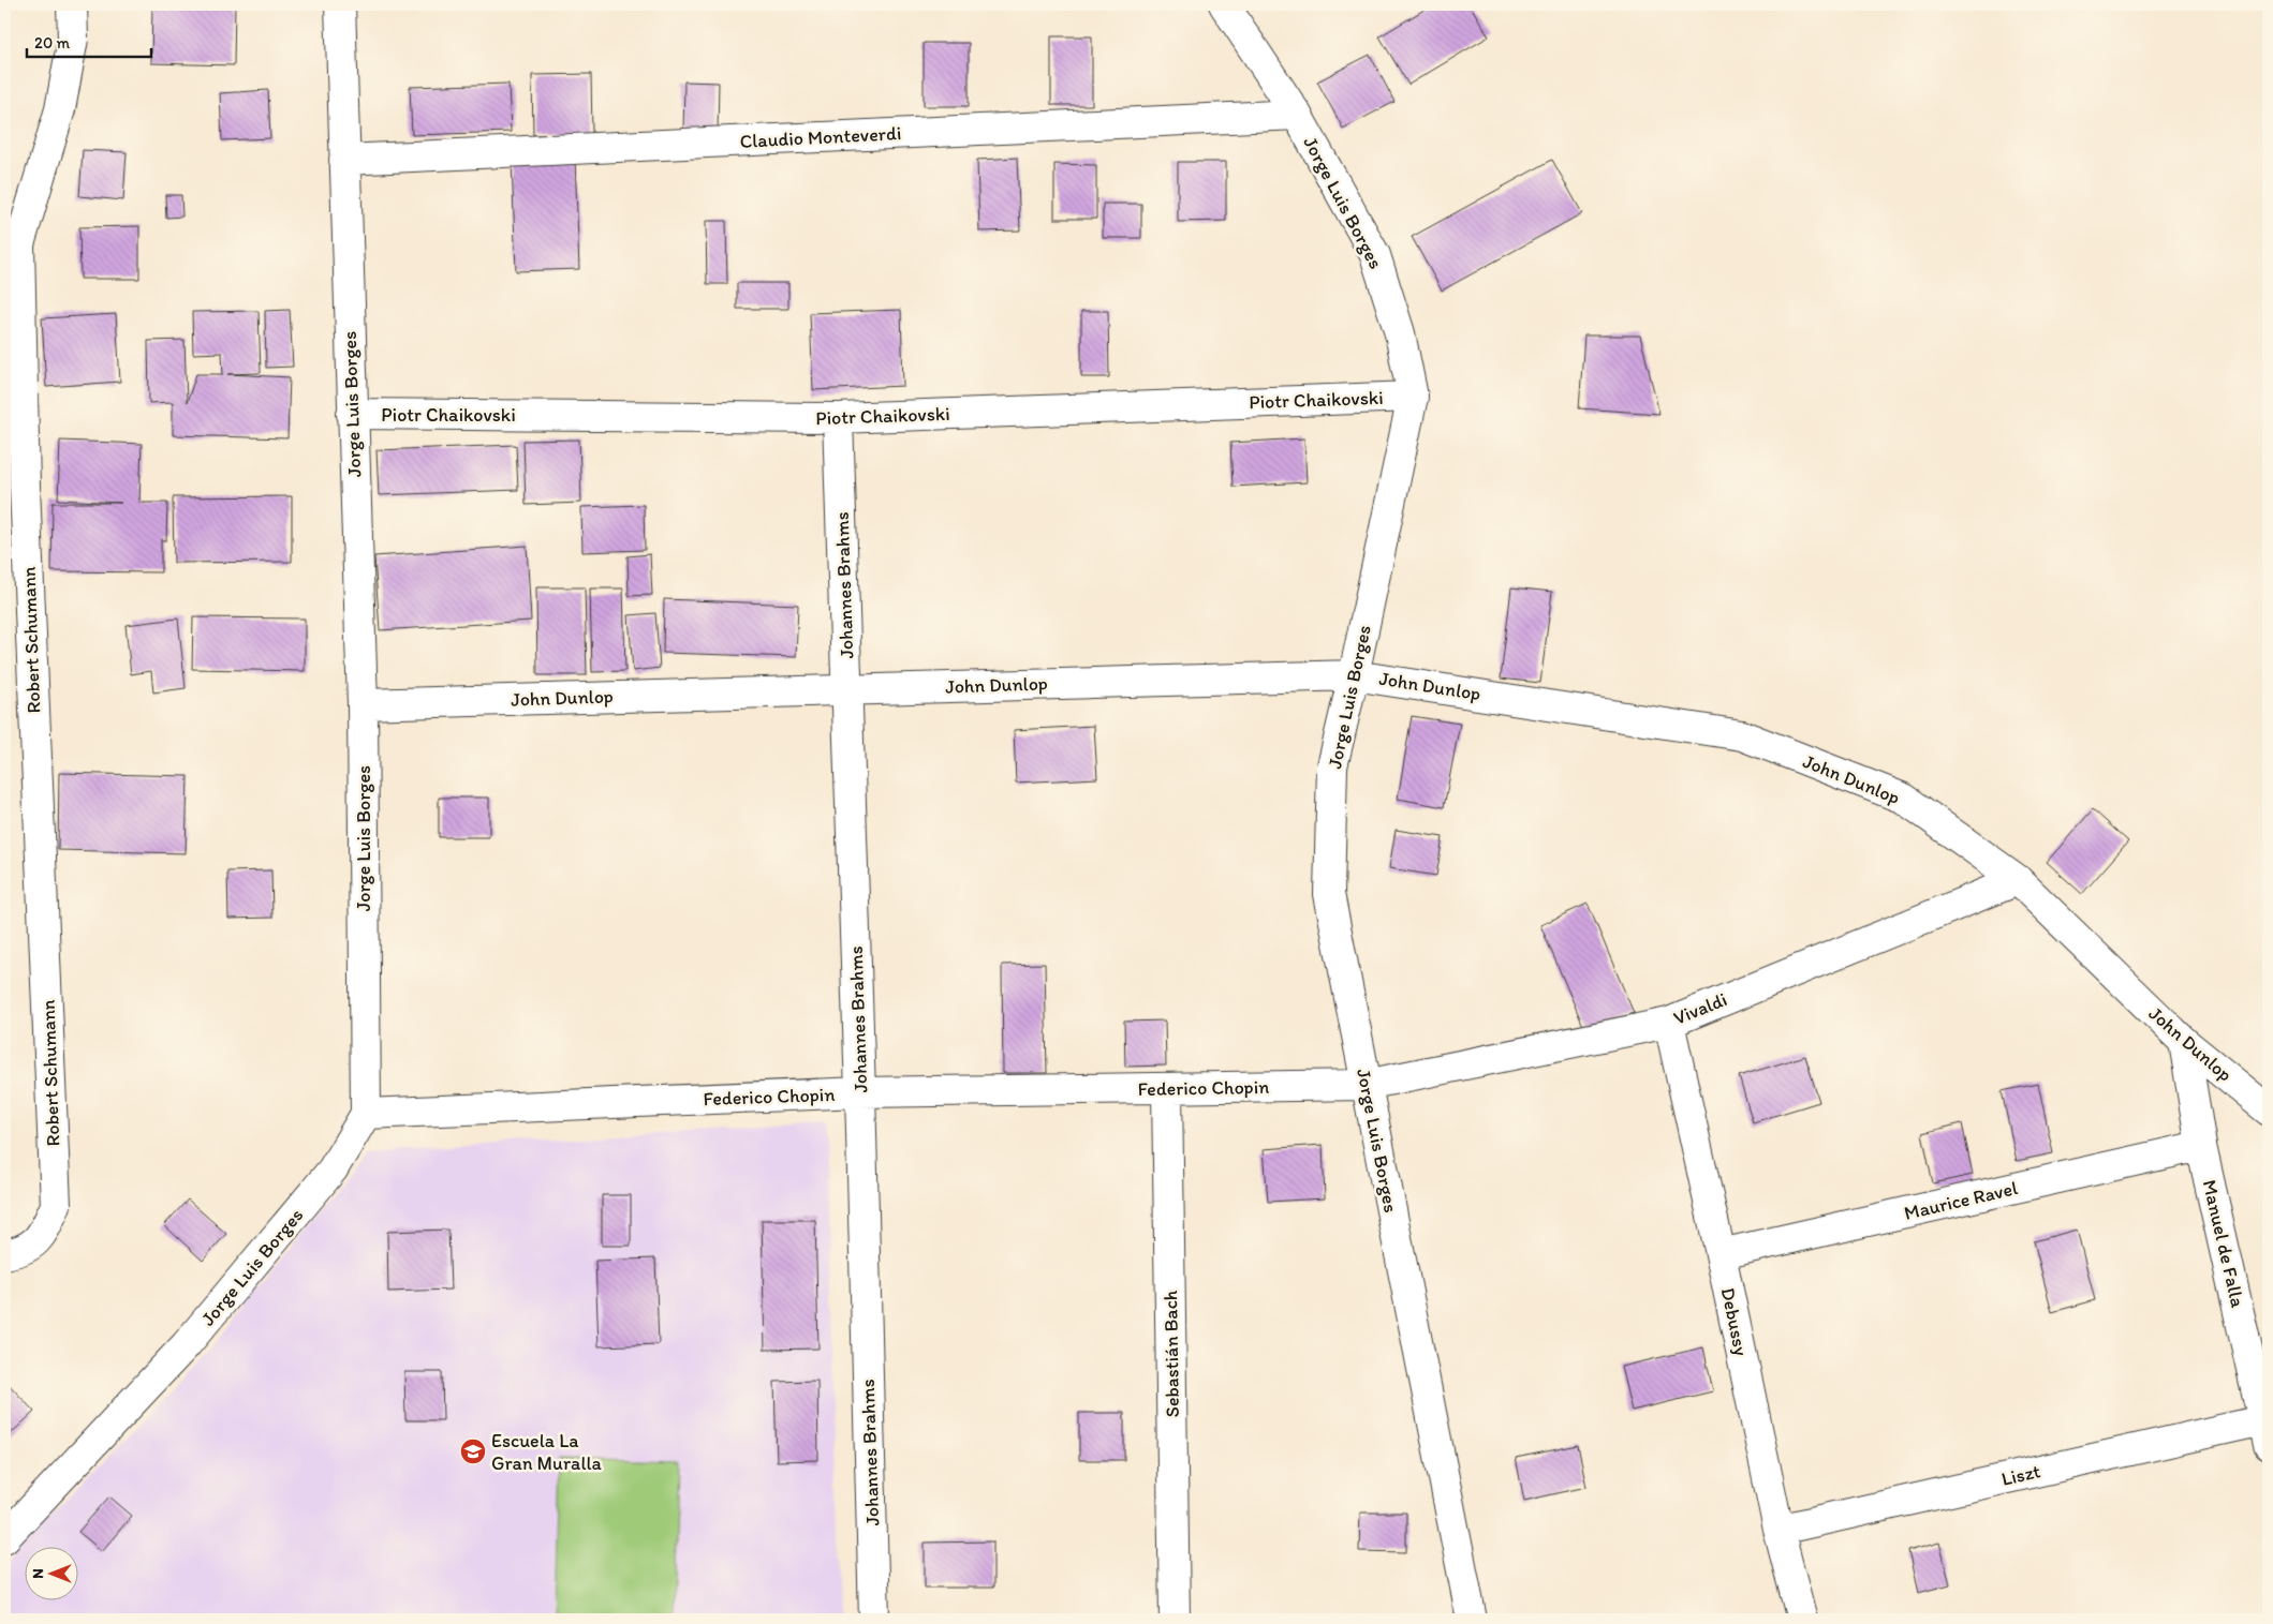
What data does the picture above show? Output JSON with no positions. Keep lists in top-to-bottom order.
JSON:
{
  "streets": {
    "street": [
      "Claudio Monteverdi",
      "Jorge Luis Borges",
      "Piotr Chaikovski",
      "Johannes Brahms",
      "Robert Schumann",
      "John Dunlop",
      "Vivaldi",
      "Federico Chopin",
      "Maurice Ravel",
      "Manuel de Falla",
      "Debussy",
      "Sebastián Bach",
      "Liszt"
    ]
  },
  "crossings": [
    ["Claudio Monteverdi", "Jorge Luis Borges"],
    ["Jorge Luis Borges", "Piotr Chaikovski"],
    ["Jorge Luis Borges", "John Dunlop"],
    ["Jorge Luis Borges", "Vivaldi"],
    ["Jorge Luis Borges", "Federico Chopin"],
    ["Piotr Chaikovski", "Johannes Brahms"],
    ["Johannes Brahms", "John Dunlop"],
    ["Johannes Brahms", "Federico Chopin"],
    ["John Dunlop", "Vivaldi"],
    ["John Dunlop", "Manuel de Falla"],
    ["Vivaldi", "Federico Chopin"],
    ["Vivaldi", "Debussy"],
    ["Federico Chopin", "Sebastián Bach"],
    ["Maurice Ravel", "Manuel de Falla"],
    ["Maurice Ravel", "Debussy"],
    ["Manuel de Falla", "Liszt"],
    ["Debussy", "Liszt"]
  ],
  "places": {
    "school or university": ["Escuela La Gran Muralla"]
  },
  "scale_bar": "20 m",
  "north": "left"
}
